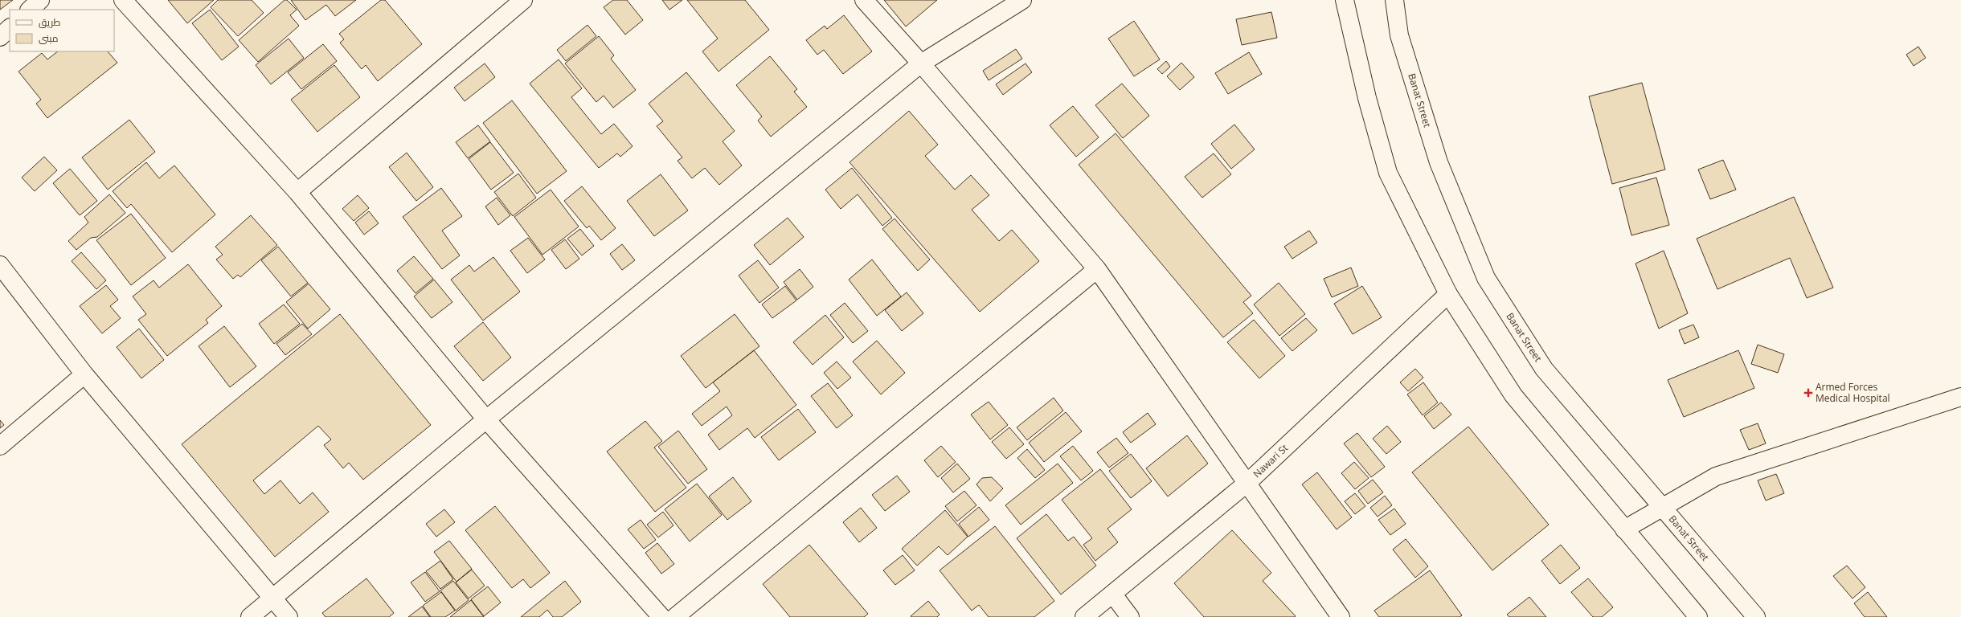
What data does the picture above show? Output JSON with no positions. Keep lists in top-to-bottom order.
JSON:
{
  "streets": {
    "street": ["Banat Street", "Nawari St"]
  },
  "places": {
    "health": ["Armed Forces Medical Hospital"]
  },
  "legend": ["طريق", "مبنى"]
}
